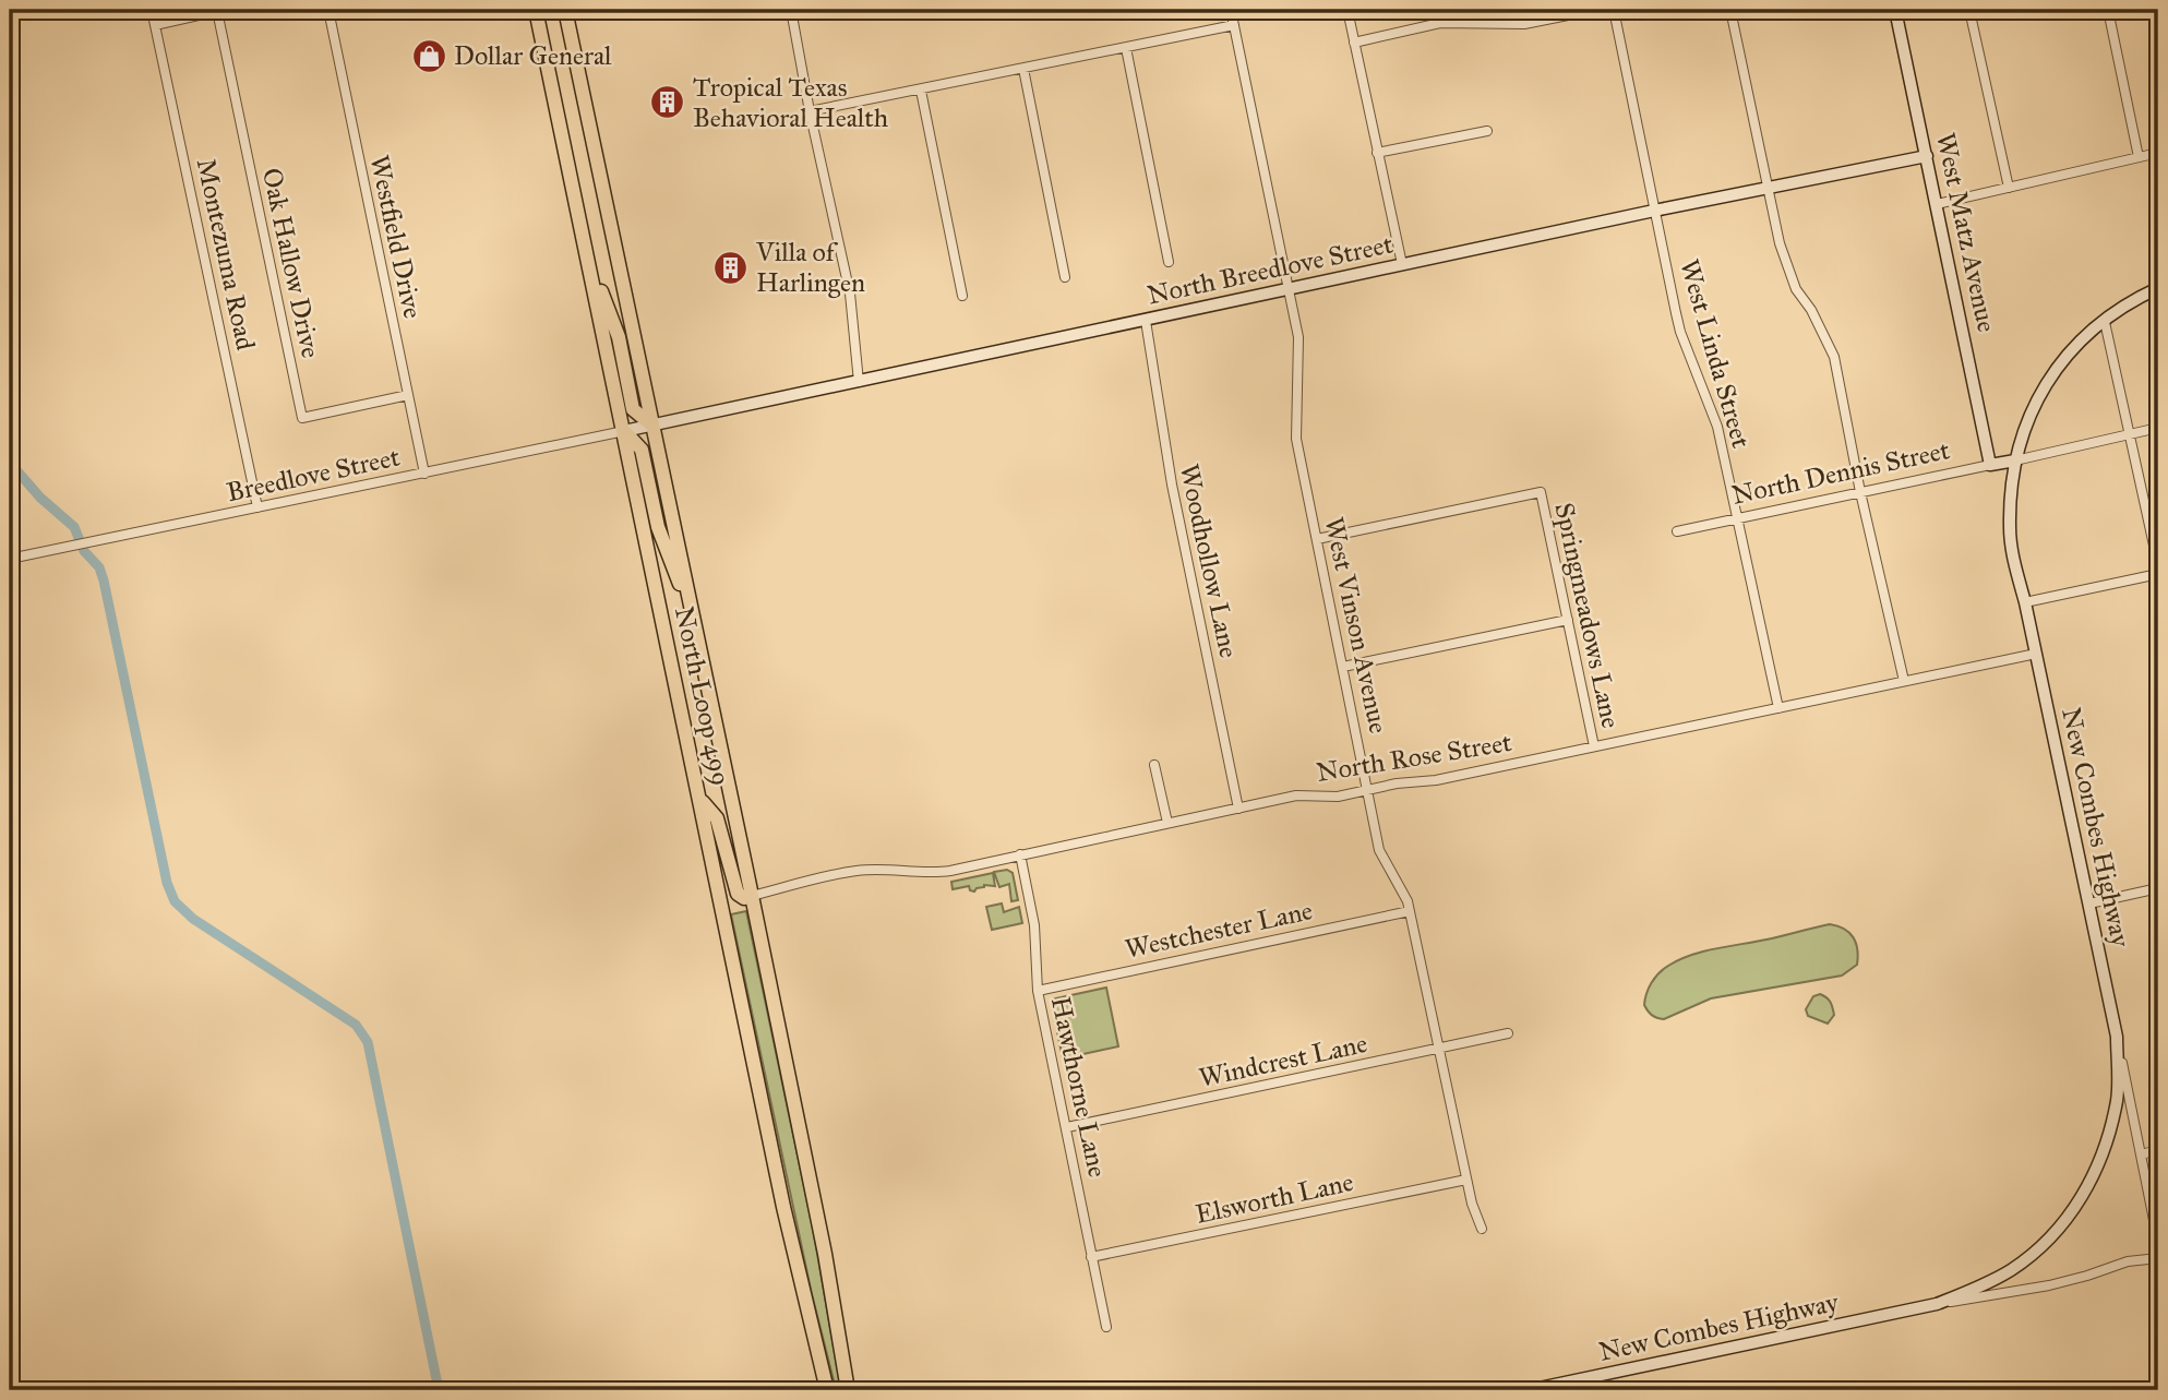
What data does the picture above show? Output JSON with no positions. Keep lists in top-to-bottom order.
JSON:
{
  "streets": {
    "main road": ["North Loop 499"],
    "street": [
      "West Matz Avenue",
      "Westfield Drive",
      "Montezuma Road",
      "Oak Hallow Drive",
      "North Breedlove Street",
      "West Linda Street",
      "North Dennis Street",
      "Breedlove Street",
      "Woodhollow Lane",
      "Springmeadows Lane",
      "West Vinson Avenue",
      "North Rose Street",
      "New Combes Highway",
      "Westchester Lane",
      "Windcrest Lane",
      "Hawthorne Lane",
      "Elsworth Lane"
    ]
  },
  "crossings": [
    ["West Matz Avenue", "North Breedlove Street"],
    ["West Matz Avenue", "North Dennis Street"],
    ["Westfield Drive", "Oak Hallow Drive"],
    ["Westfield Drive", "Breedlove Street"],
    ["Montezuma Road", "Breedlove Street"],
    ["North Breedlove Street", "West Linda Street"],
    ["North Breedlove Street", "Breedlove Street"],
    ["North Breedlove Street", "Woodhollow Lane"],
    ["North Breedlove Street", "West Vinson Avenue"],
    ["North Breedlove Street", "North Loop 499"],
    ["West Linda Street", "North Dennis Street"],
    ["West Linda Street", "North Rose Street"],
    ["North Dennis Street", "New Combes Highway"],
    ["Breedlove Street", "North Loop 499"],
    ["Woodhollow Lane", "North Rose Street"],
    ["Springmeadows Lane", "West Vinson Avenue"],
    ["Springmeadows Lane", "North Rose Street"],
    ["West Vinson Avenue", "North Rose Street"],
    ["West Vinson Avenue", "Westchester Lane"],
    ["West Vinson Avenue", "Windcrest Lane"],
    ["West Vinson Avenue", "Elsworth Lane"],
    ["North Loop 499", "North Rose Street"],
    ["North Rose Street", "New Combes Highway"],
    ["North Rose Street", "Hawthorne Lane"],
    ["Westchester Lane", "Hawthorne Lane"],
    ["Windcrest Lane", "Hawthorne Lane"],
    ["Hawthorne Lane", "Elsworth Lane"]
  ],
  "places": {
    "shop": ["Dollar General"],
    "building": ["Tropical Texas Behavioral Health", "Villa of Harlingen"]
  }
}
